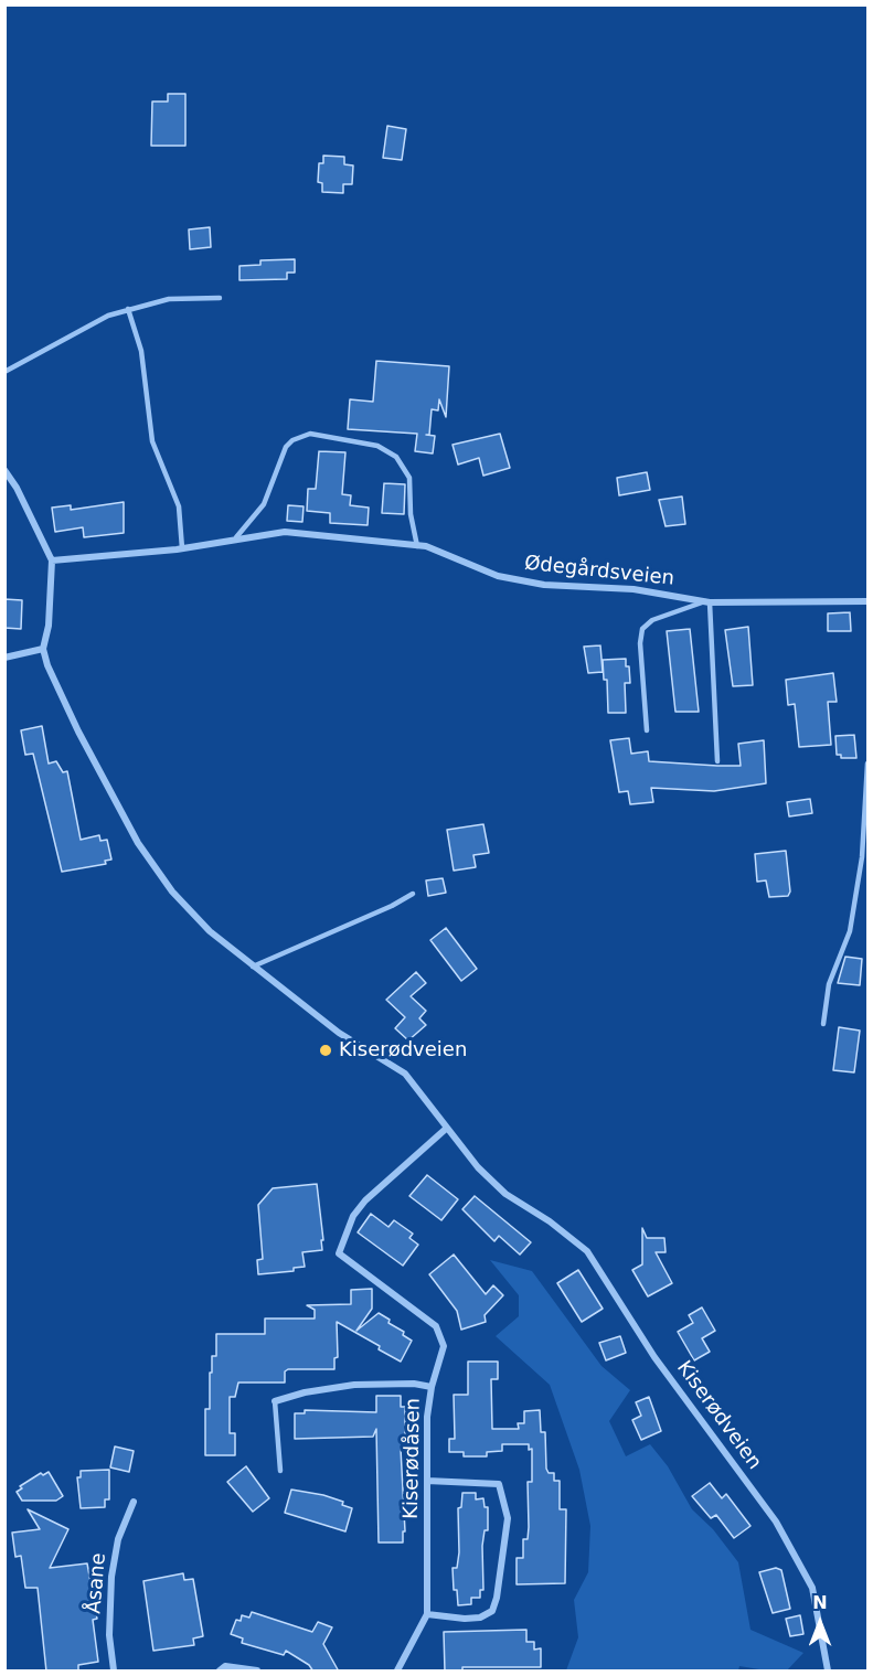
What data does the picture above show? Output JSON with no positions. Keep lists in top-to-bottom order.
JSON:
{
  "streets": {
    "street": [
      "Ødegårdsveien",
      "Kiserødveien",
      "Kiserødåsen",
      "Åsane"
    ]
  },
  "crossings": [
    ["Kiserødveien", "Kiserødåsen"]
  ],
  "places": ["Kiserødveien"],
  "north": "top"
}
